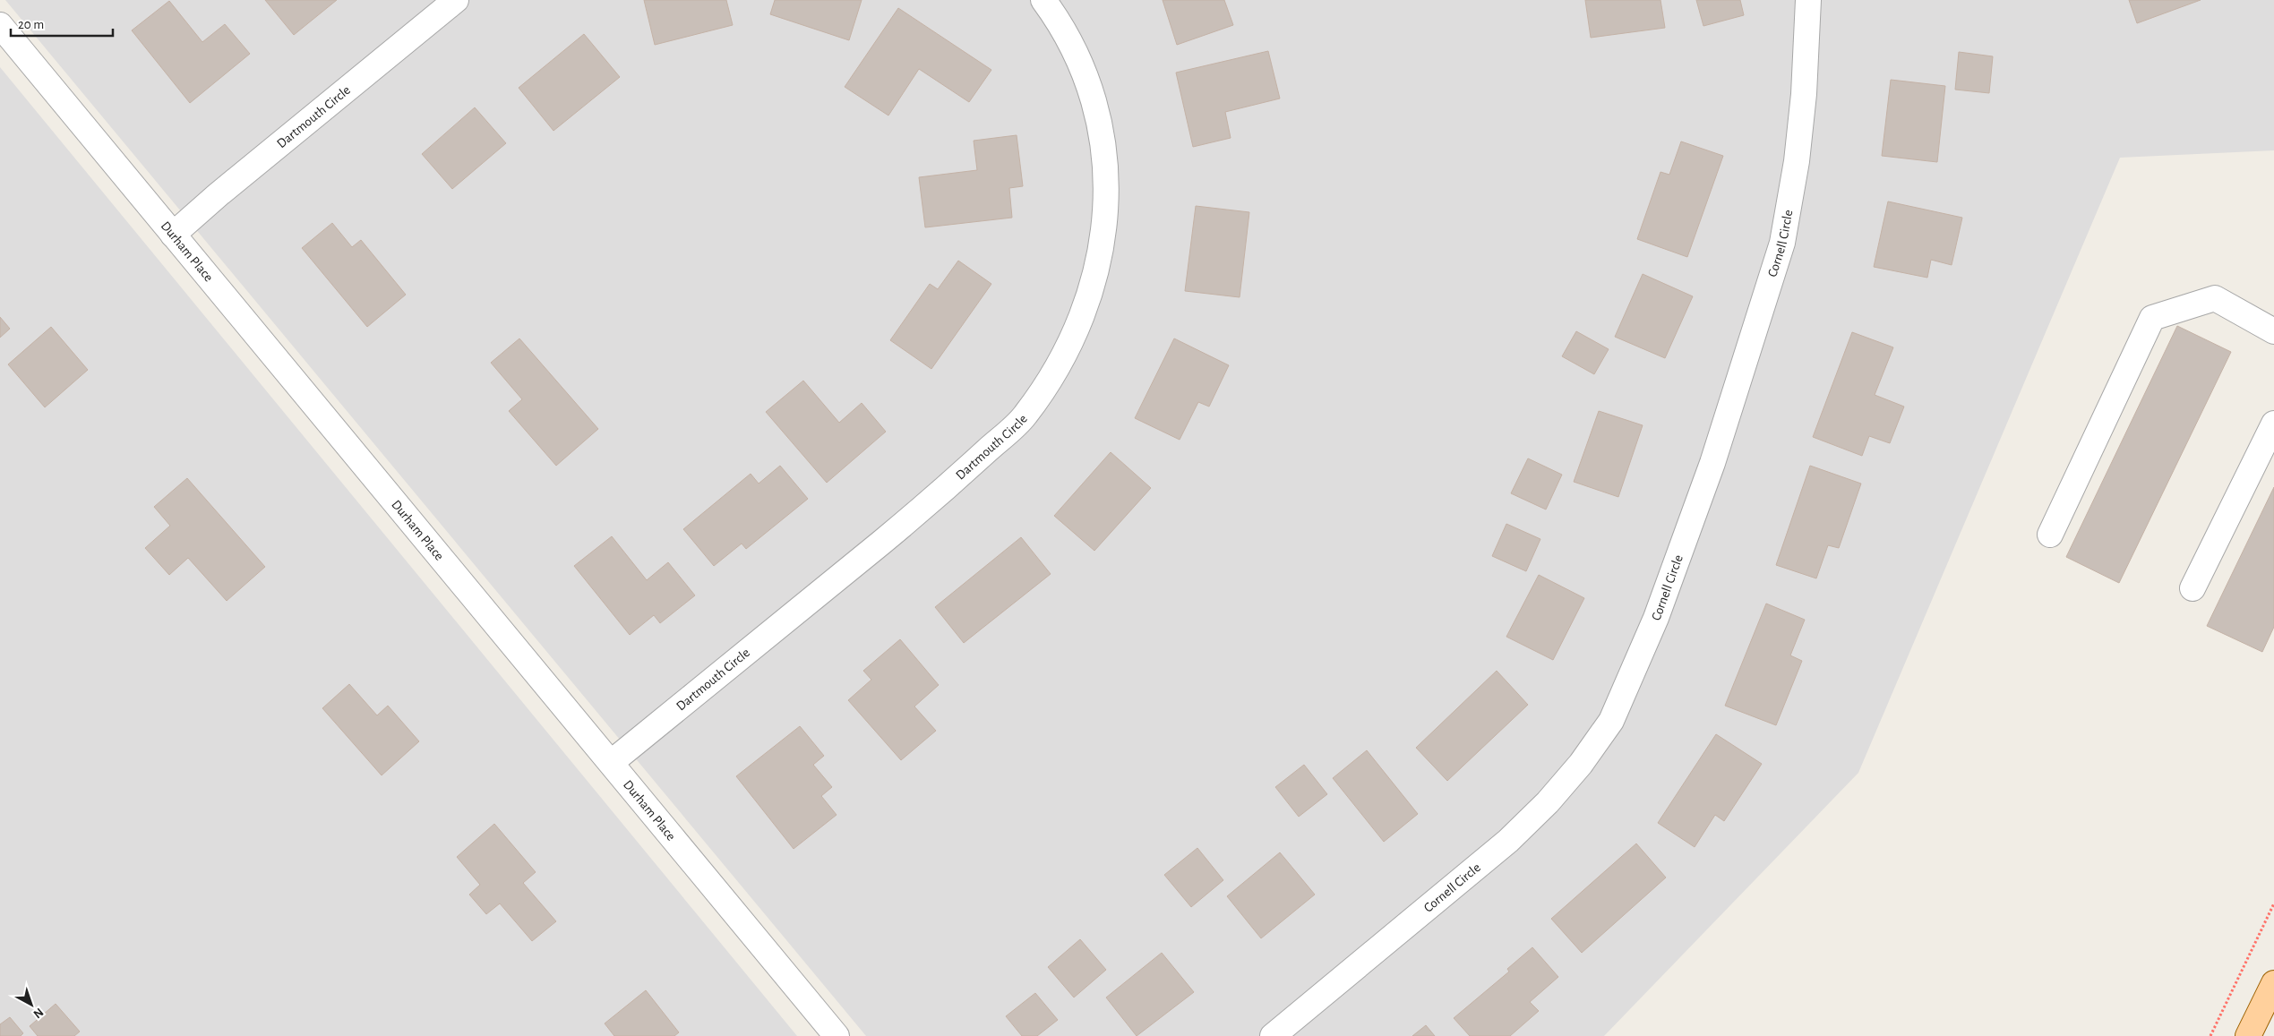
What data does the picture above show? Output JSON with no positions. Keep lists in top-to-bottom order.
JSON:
{
  "streets": {
    "street": ["Dartmouth Circle", "Cornell Circle", "Durham Place"]
  },
  "crossings": [
    ["Dartmouth Circle", "Durham Place"]
  ],
  "scale_bar": "20 m",
  "north": "bottom right"
}
